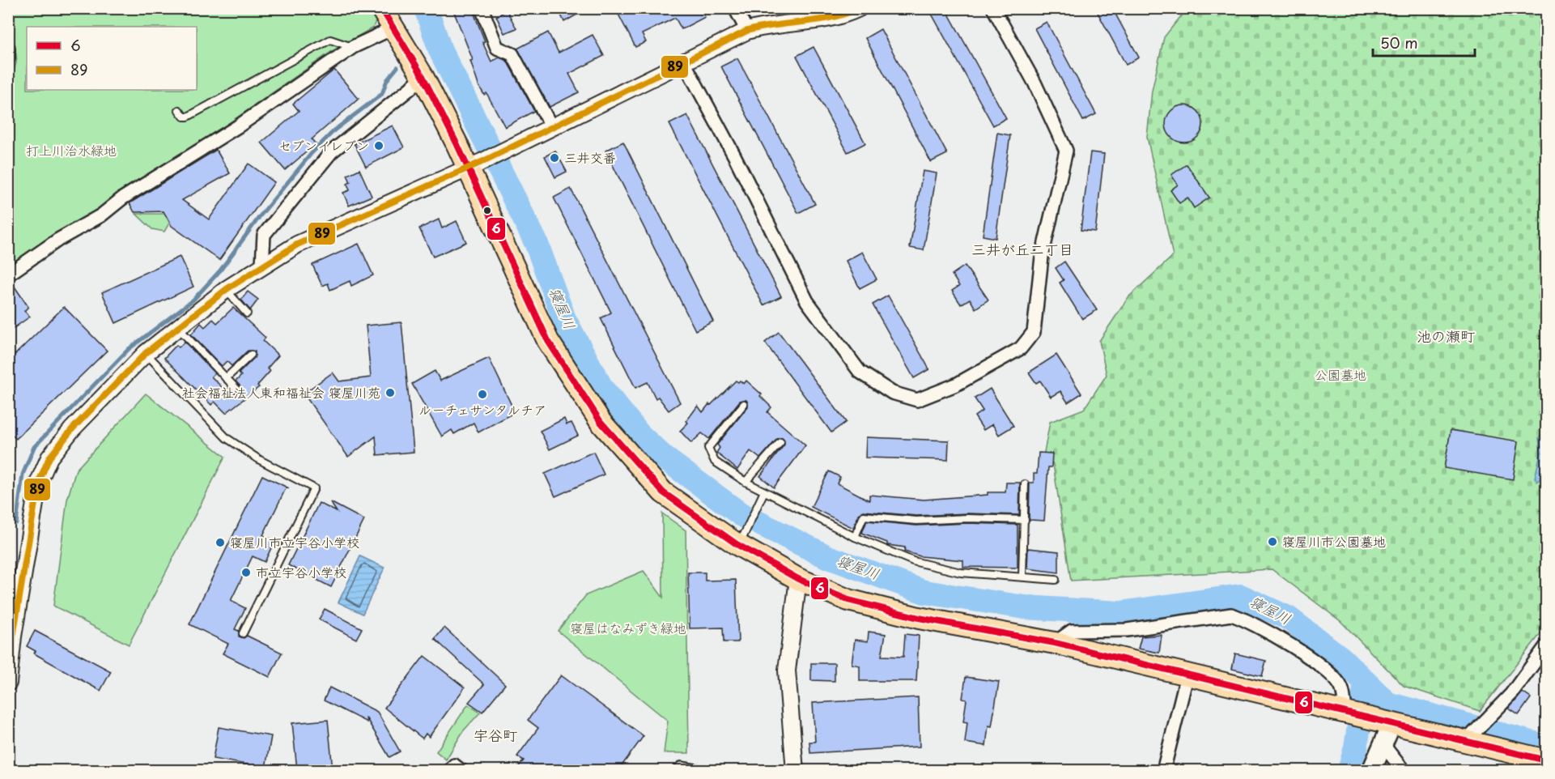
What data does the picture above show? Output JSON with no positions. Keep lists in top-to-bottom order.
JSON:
{
  "districts": ["三井が丘二丁目", "池の瀬町", "宇谷町"],
  "water": ["寝屋川"],
  "parks": ["打上川治水緑地", "公園墓地", "寝屋はなみずき緑地"],
  "places": [
    "セブンイレブン",
    "三井交番",
    "社会福祉法人東和福祉会 寝屋川苑",
    "ルーチェサンタルチア",
    "寝屋川市公園墓地",
    "寝屋川市立宇谷小学校",
    "市立宇谷小学校"
  ],
  "lines": ["transit line 6", "transit line 89"],
  "legend": ["6", "89"],
  "scale_bar": "50 m"
}
